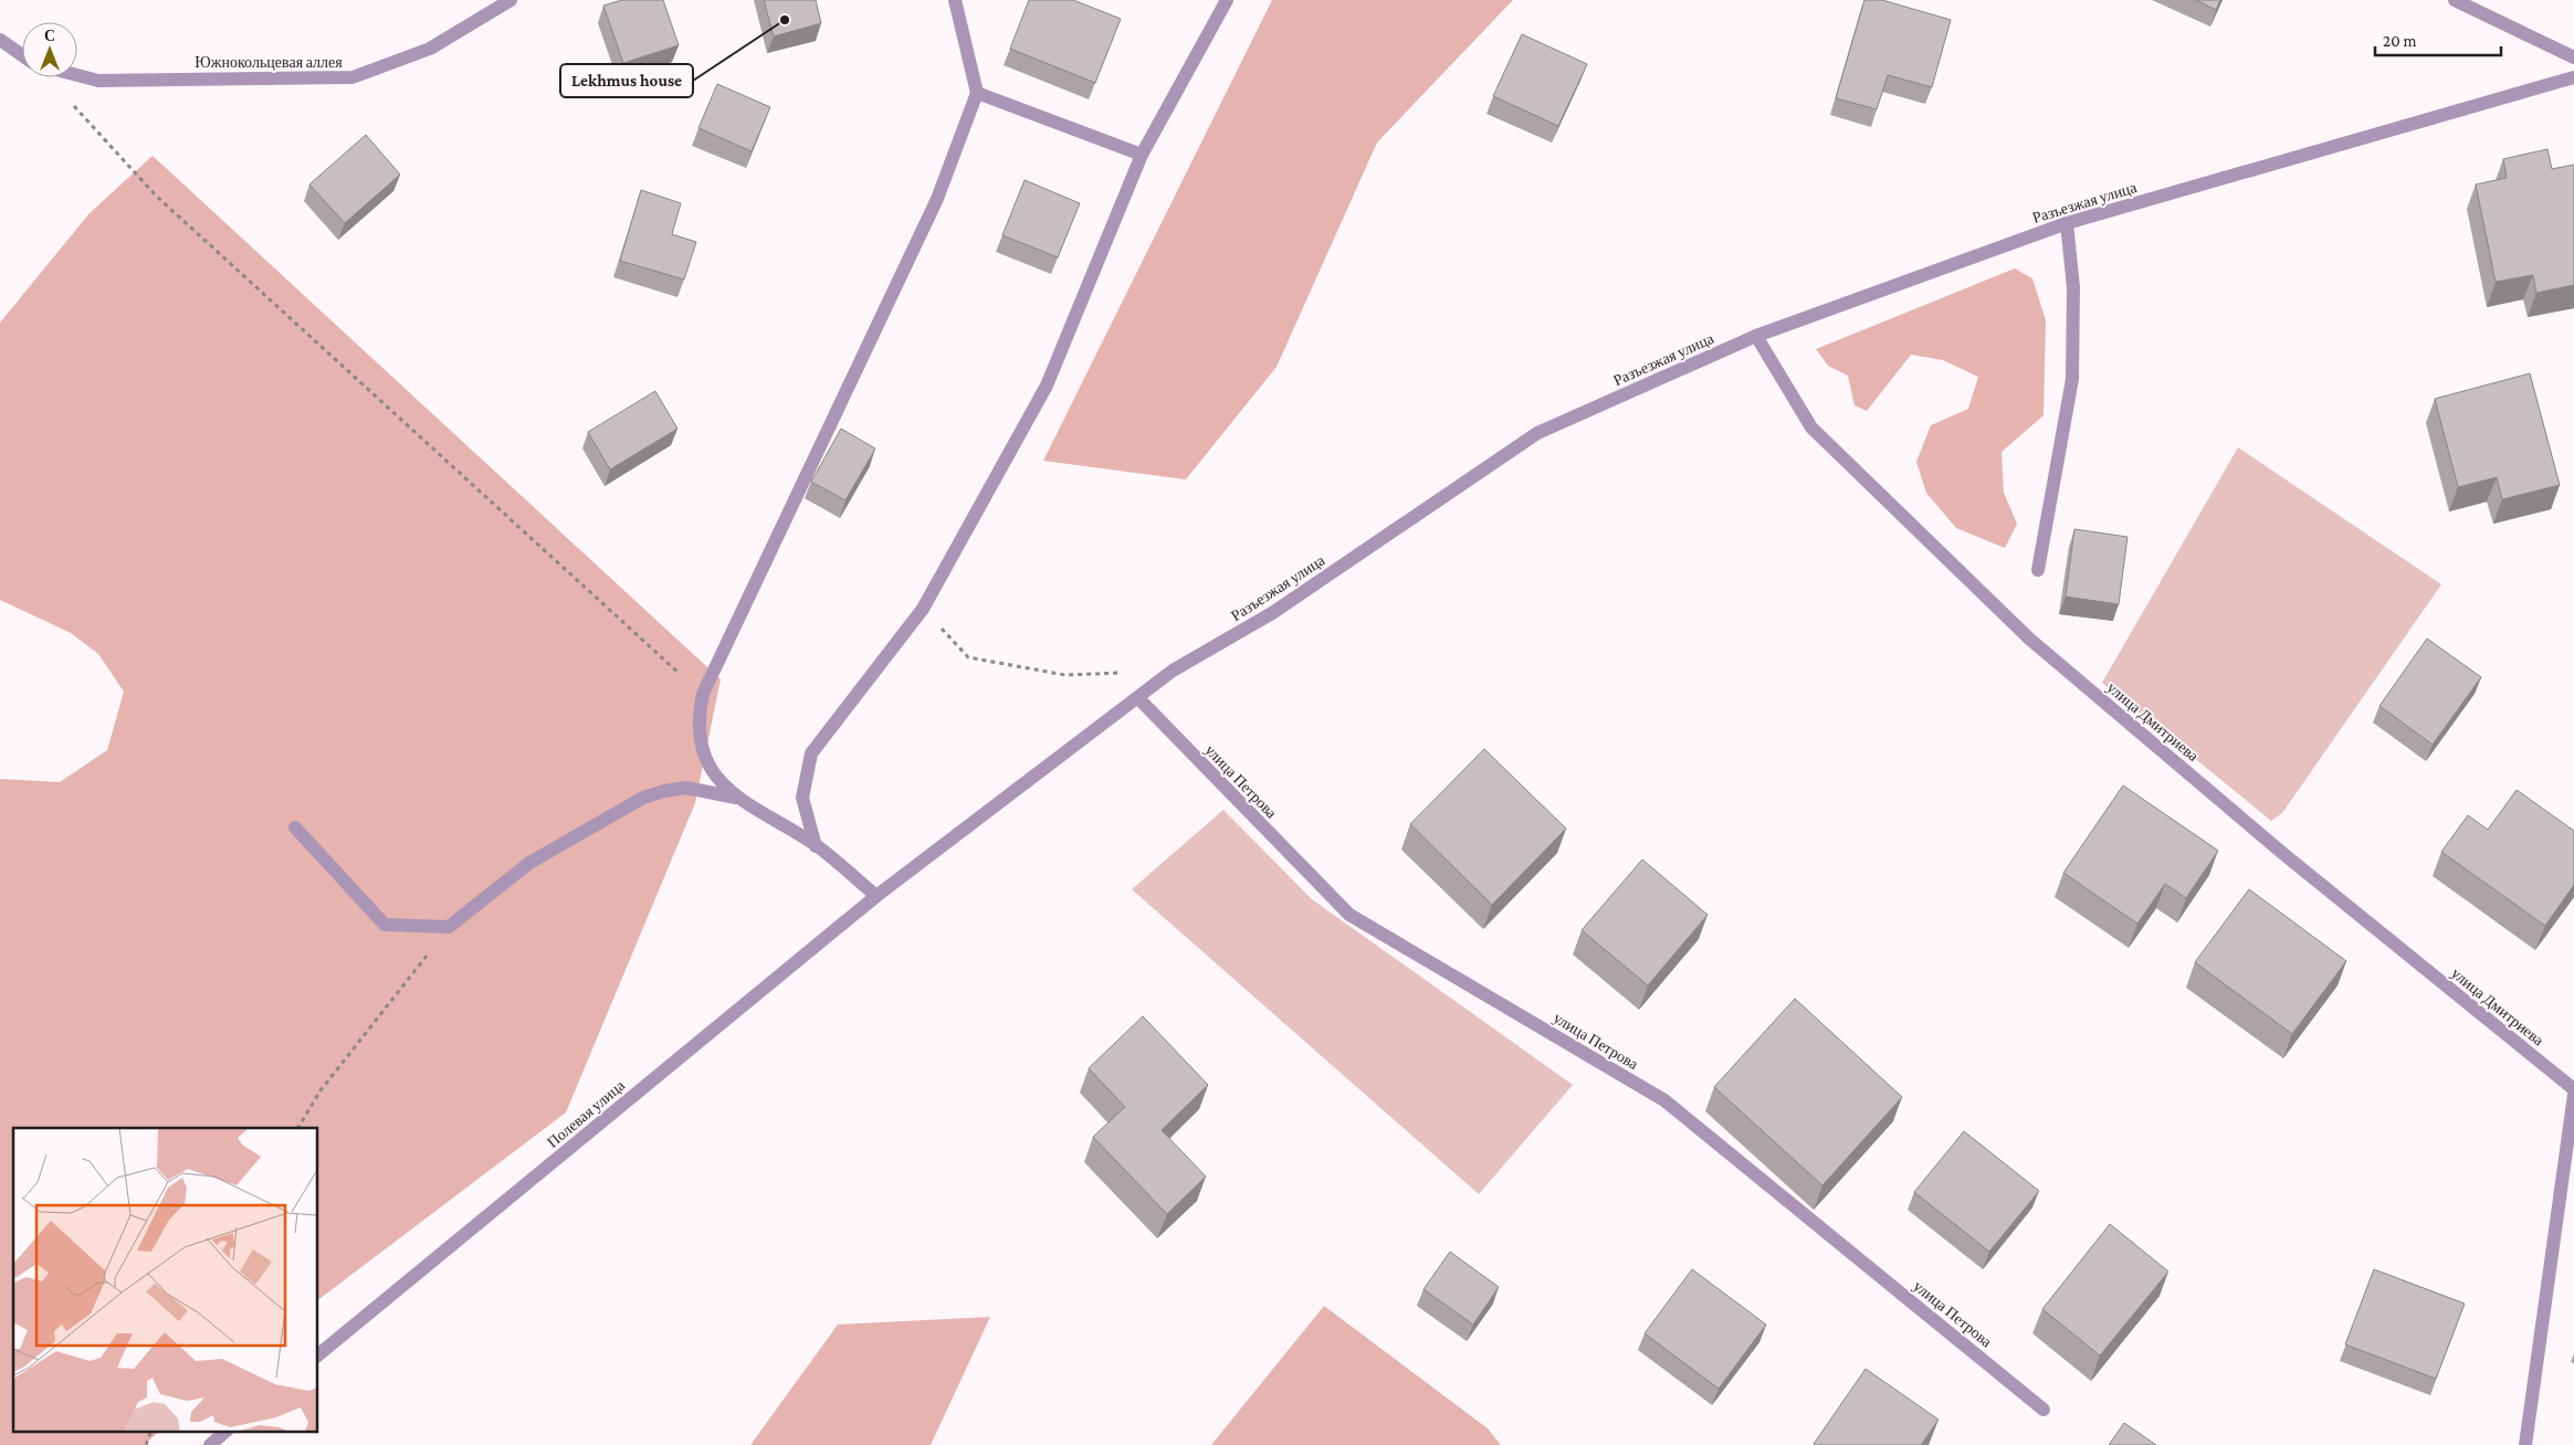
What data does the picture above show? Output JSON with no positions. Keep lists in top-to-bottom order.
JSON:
{
  "streets": {
    "street": [
      "Южнокольцевая аллея",
      "Разъезжая улица",
      "улица Дмитриева",
      "улица Петрова",
      "Полевая улица"
    ]
  },
  "crossings": [
    ["Разъезжая улица", "улица Дмитриева"],
    ["Разъезжая улица", "улица Петрова"],
    ["Разъезжая улица", "Полевая улица"]
  ],
  "places": ["Lekhmus house"],
  "scale_bar": "20 m",
  "north": "top"
}
